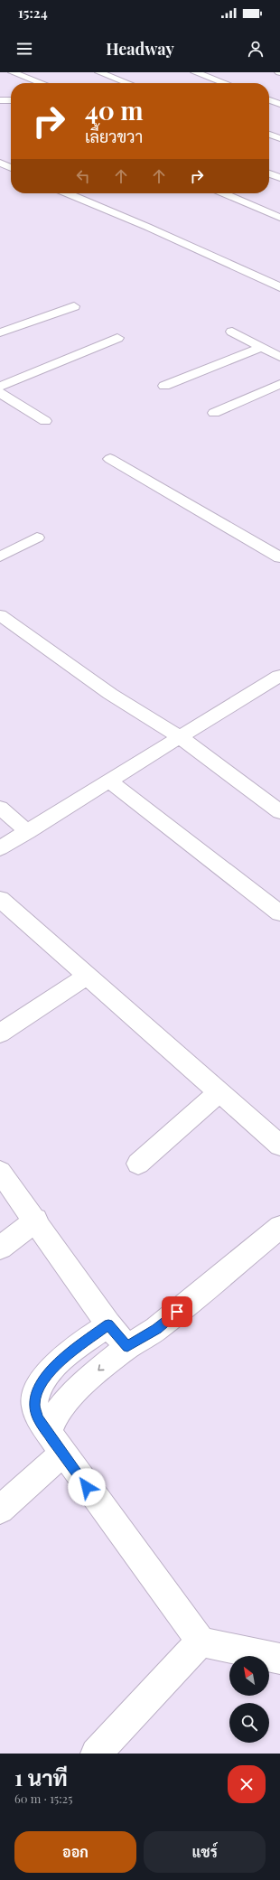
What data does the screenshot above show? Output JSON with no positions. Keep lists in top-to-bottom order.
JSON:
{
  "north": "top left",
  "page": {
    "status": "15:24",
    "header": "Headway",
    "turn": ["40 m", "เลี้ยวขวา"],
    "heading": ["1 นาที", "60 m · 15:25"],
    "buttons": ["ออก", "แชร์"]
  }
}
